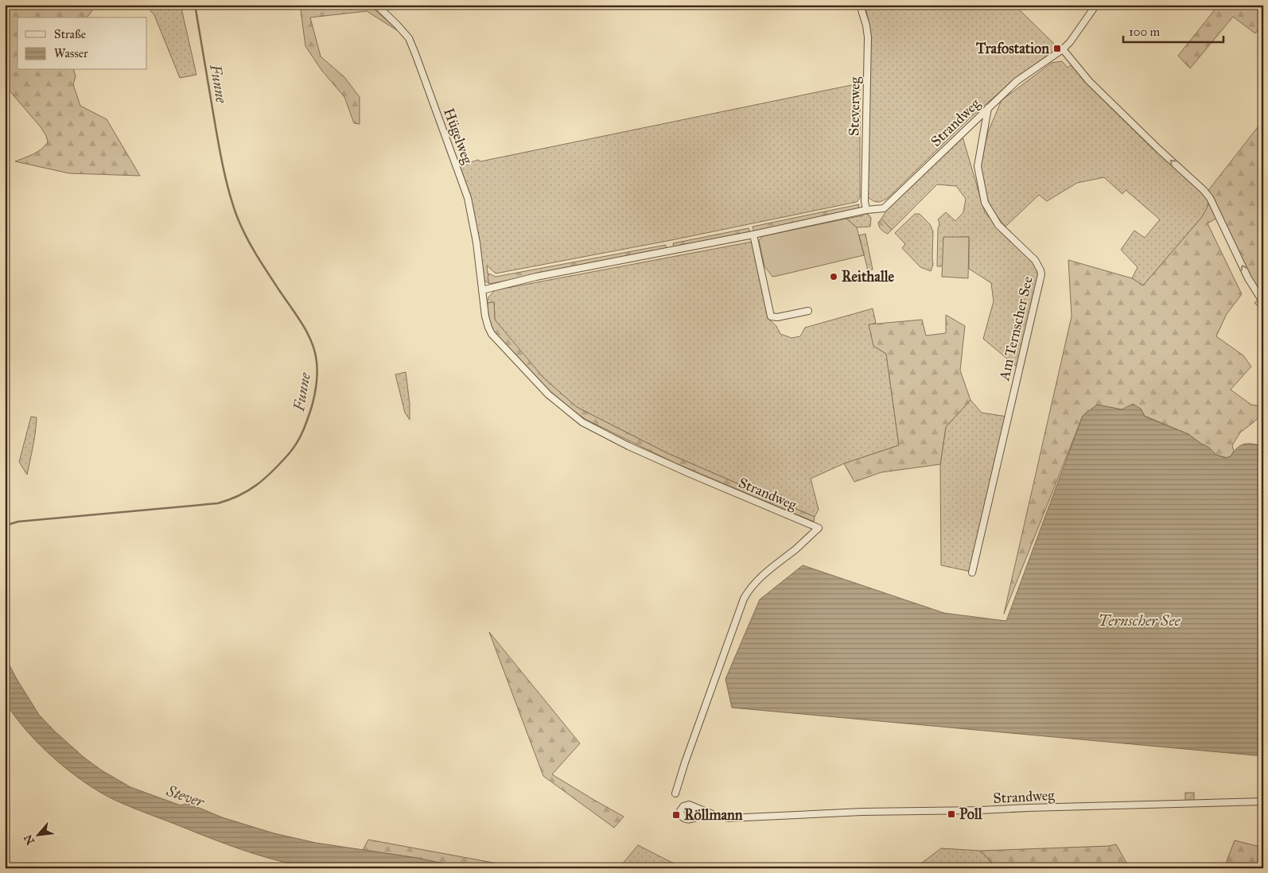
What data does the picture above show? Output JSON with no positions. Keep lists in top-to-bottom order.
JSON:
{
  "streets": {
    "street": [
      "Steverweg",
      "Strandweg",
      "Hügelweg",
      "Am Ternscher See"
    ]
  },
  "crossings": [
    ["Steverweg", "Strandweg"],
    ["Strandweg", "Hügelweg"],
    ["Strandweg", "Am Ternscher See"]
  ],
  "water": ["Funne", "Ternscher See", "Stever"],
  "places": {
    "transit": ["Trafostation", "Poll", "Röllmann"],
    "other": ["Reithalle"]
  },
  "legend": ["Straße", "Wasser"],
  "scale_bar": "100 m",
  "north": "bottom left"
}
